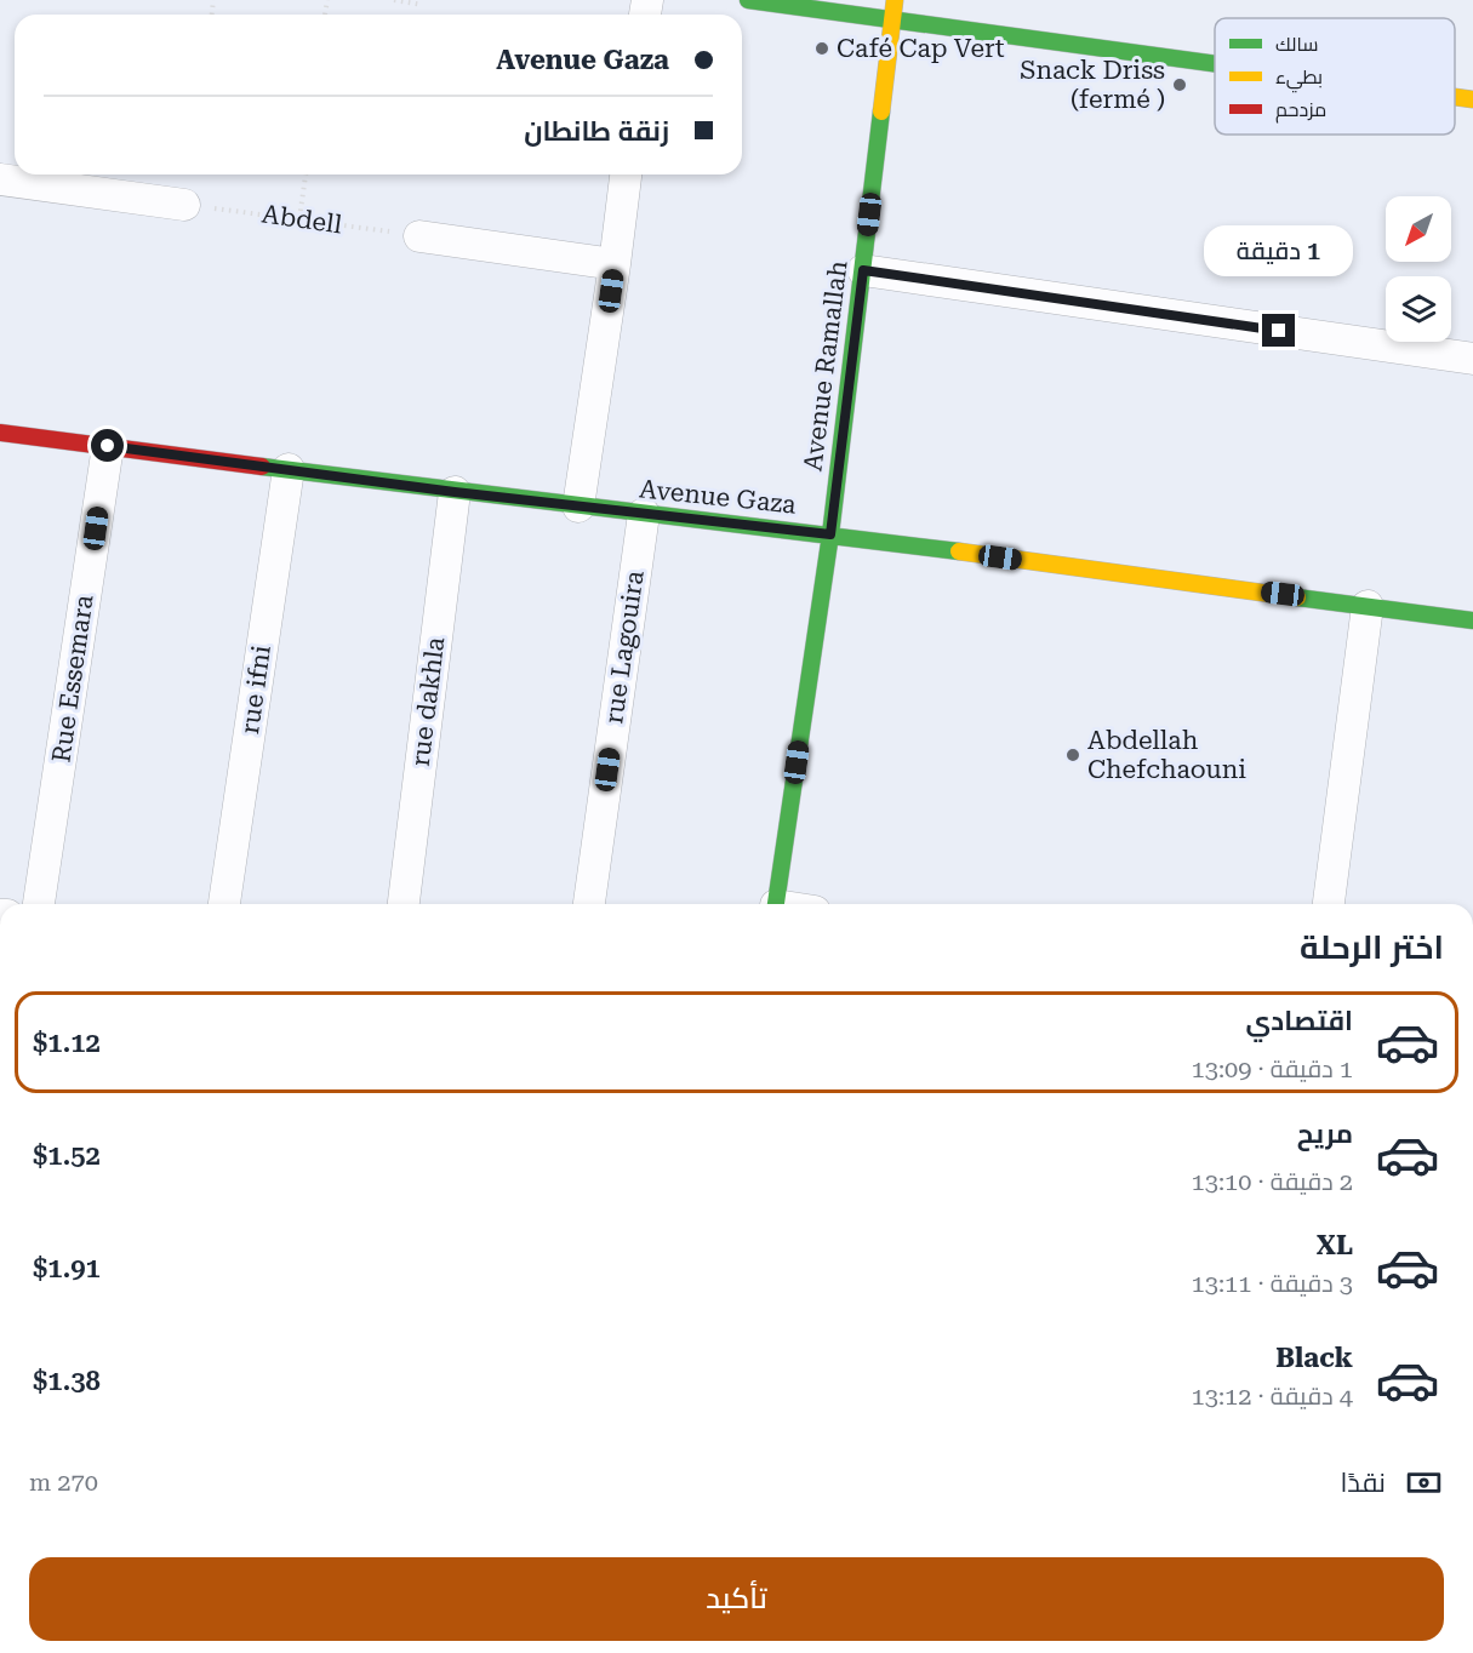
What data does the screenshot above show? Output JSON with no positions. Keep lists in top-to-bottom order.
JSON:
{
  "streets": {
    "street": [
      "Avenue Ramallah",
      "Avenue Gaza",
      "rue Lagouira",
      "Rue Essemara",
      "rue ifni",
      "rue dakhla"
    ],
    "path": ["Abdell"]
  },
  "crossings": [
    ["Avenue Ramallah", "Avenue Gaza"],
    ["Avenue Gaza", "rue Lagouira"],
    ["Avenue Gaza", "Rue Essemara"],
    ["Avenue Gaza", "rue ifni"],
    ["Avenue Gaza", "rue dakhla"]
  ],
  "places": ["Café Cap Vert", "Snack Driss (fermé )", "Abdellah Chefchaouni"],
  "legend": ["سالك", "بطيء", "مزدحم"],
  "north": "bottom left",
  "page": {
    "banner": ["Avenue Gaza", "زنقة طانطان"],
    "bubble": "1 دقيقة",
    "heading": "اختر الرحلة",
    "list": [
      {
        "name": "اقتصادي",
        "note": "1 دقيقة · 13:09",
        "value": "$1.12"
      },
      {
        "name": "مريح",
        "note": "2 دقيقة · 13:10",
        "value": "$1.52"
      },
      {
        "name": "XL",
        "note": "3 دقيقة · 13:11",
        "value": "$1.91"
      },
      {
        "name": "Black",
        "note": "4 دقيقة · 13:12",
        "value": "$1.38"
      }
    ],
    "pay": ["نقدًا", "270 m"],
    "buttons": "تأكيد"
  }
}
